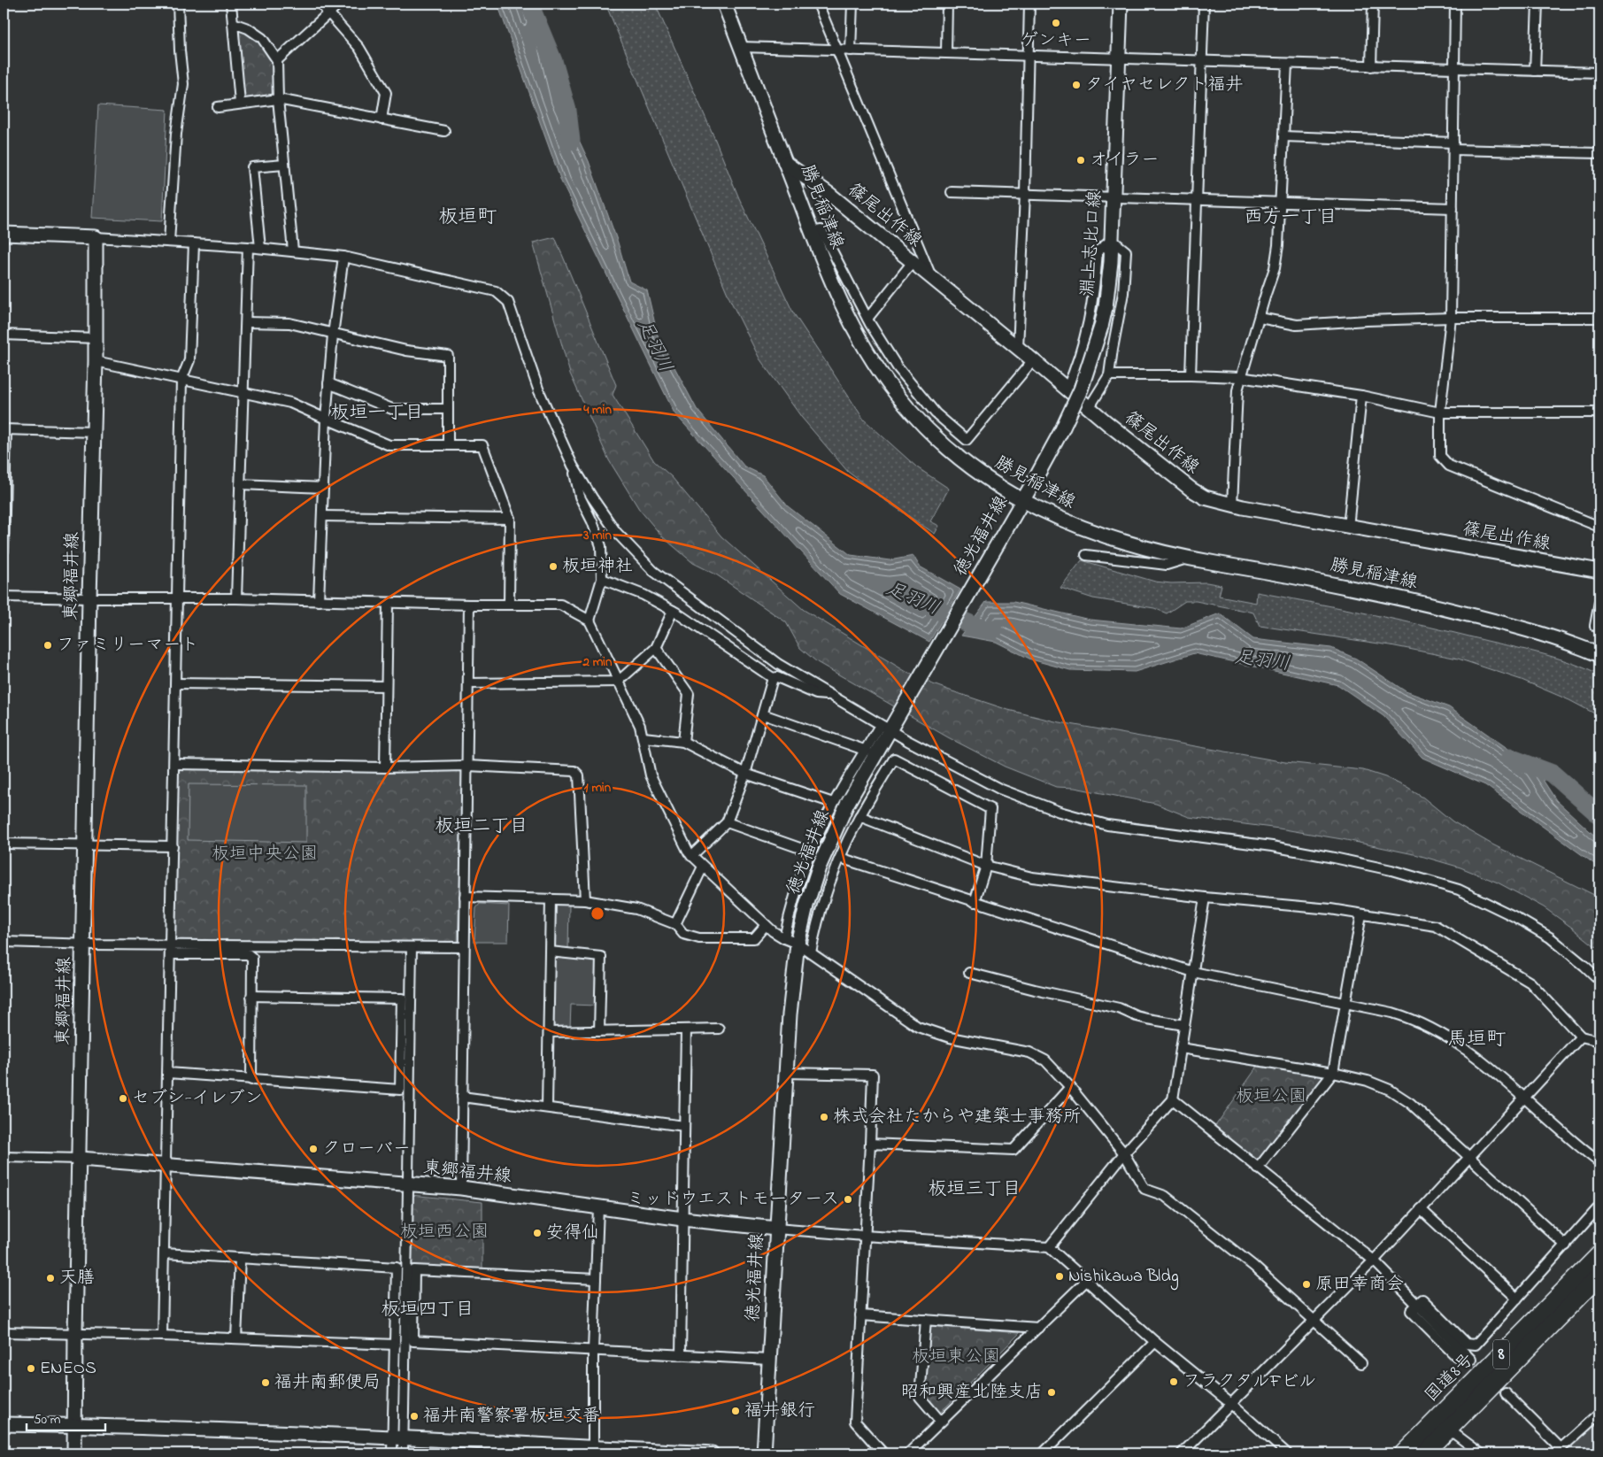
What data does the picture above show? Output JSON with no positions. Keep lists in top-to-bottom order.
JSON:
{
  "streets": {
    "highway": ["8", "国道8号"],
    "main road": [
      "勝見稲津線",
      "篠尾出作線",
      "淵上志比口線",
      "徳光福井線",
      "東郷福井線"
    ]
  },
  "crossings": [
    ["勝見稲津線", "篠尾出作線"],
    ["勝見稲津線", "徳光福井線"],
    ["淵上志比口線", "徳光福井線"],
    ["徳光福井線", "東郷福井線"]
  ],
  "districts": [
    "板垣町",
    "西方一丁目",
    "板垣一丁目",
    "板垣二丁目",
    "馬垣町",
    "板垣三丁目",
    "板垣四丁目"
  ],
  "water": ["足羽川"],
  "parks": [
    "板垣中央公園",
    "板垣公園",
    "板垣西公園",
    "板垣東公園"
  ],
  "places": [
    "ゲンキー",
    "タイヤセレクト福井",
    "オイラー",
    "板垣神社",
    "ファミリーマート",
    "セブン-イレブン",
    "株式会社たからや建築士事務所",
    "クローバー",
    "ミッドウエストモータース",
    "安得仙",
    "Nishikawa Bldg",
    "天膳",
    "原田幸商会",
    "ENEOS",
    "フラクタルFビル",
    "福井南郵便局",
    "昭和興産北陸支店",
    "福井銀行",
    "福井南警察署板垣交番"
  ],
  "scale_bar": "50 m",
  "rings": [
    "4 min",
    "3 min",
    "2 min",
    "1 min"
  ]
}
